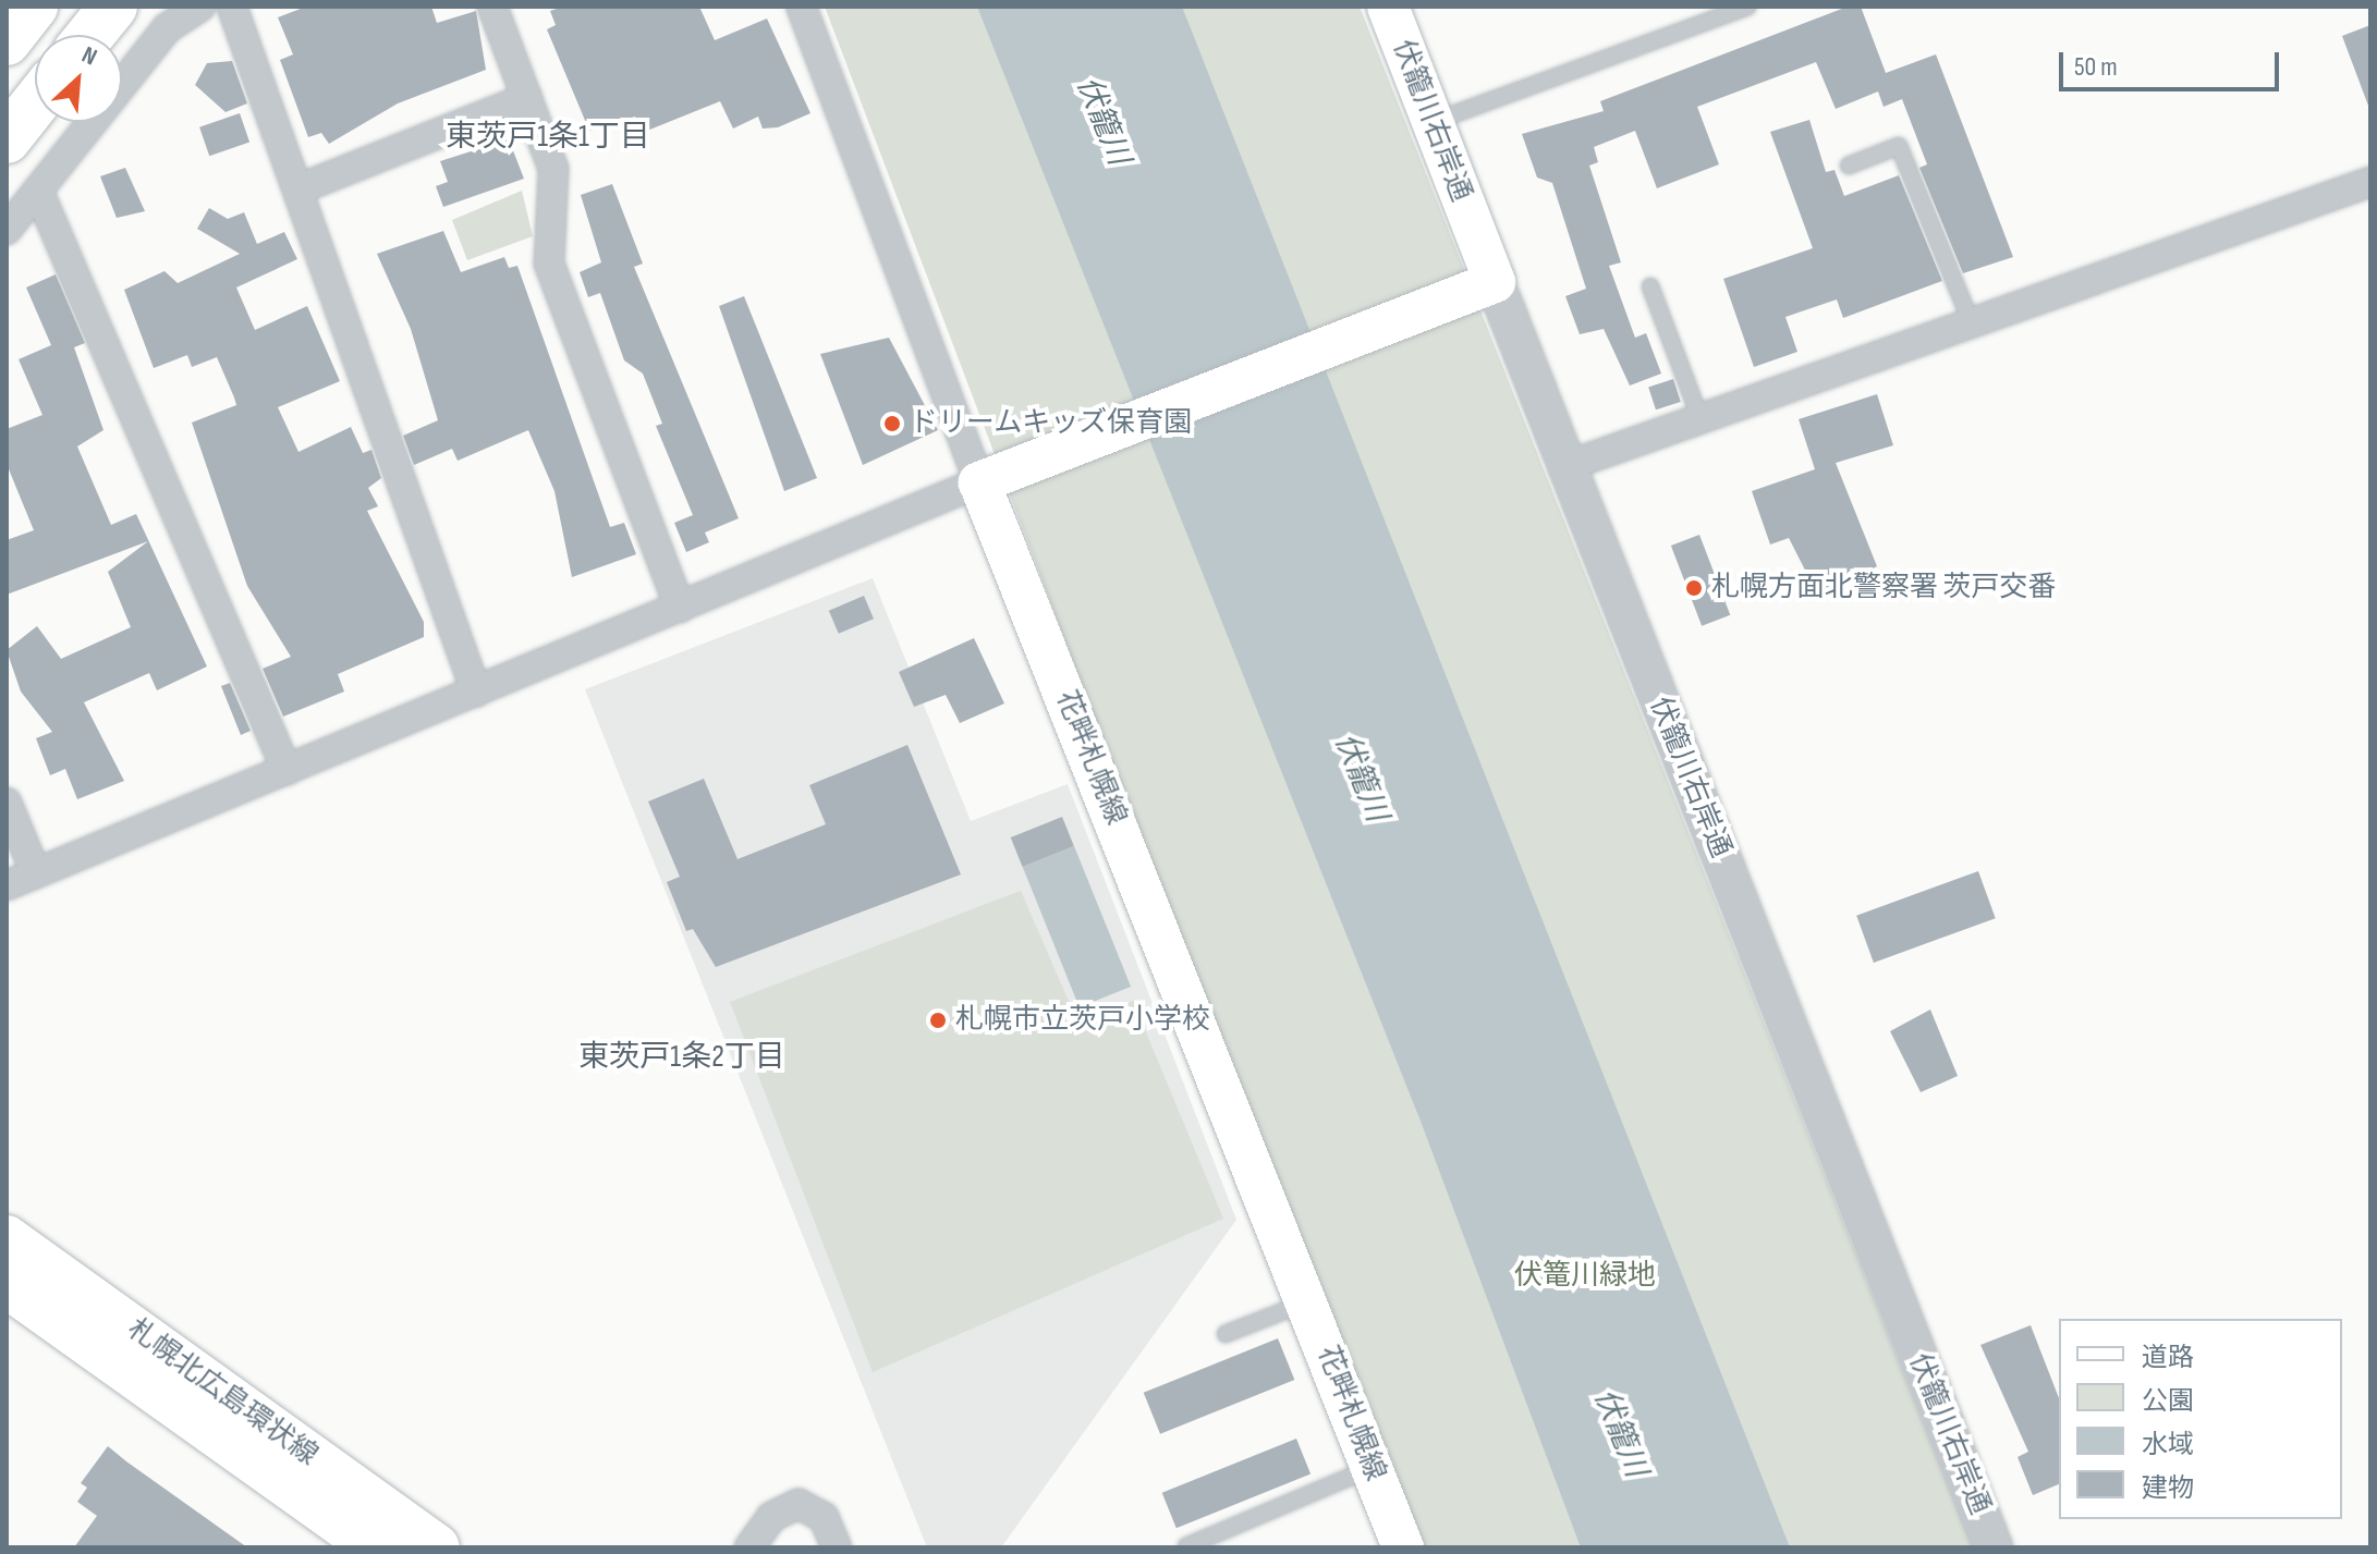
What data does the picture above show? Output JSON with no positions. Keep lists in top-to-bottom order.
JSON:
{
  "streets": {
    "main road": ["伏籠川右岸通", "花畔札幌線", "札幌北広島環状線"]
  },
  "districts": ["東茨戸1条1丁目", "東茨戸1条2丁目"],
  "water": ["伏籠川"],
  "parks": ["伏篭川緑地"],
  "places": ["ドリームキッズ保育園", "札幌方面北警察署 茨戸交番", "札幌市立茨戸小学校"],
  "legend": [
    "道路",
    "公園",
    "水域",
    "建物"
  ],
  "scale_bar": "50 m",
  "north": "top right"
}
